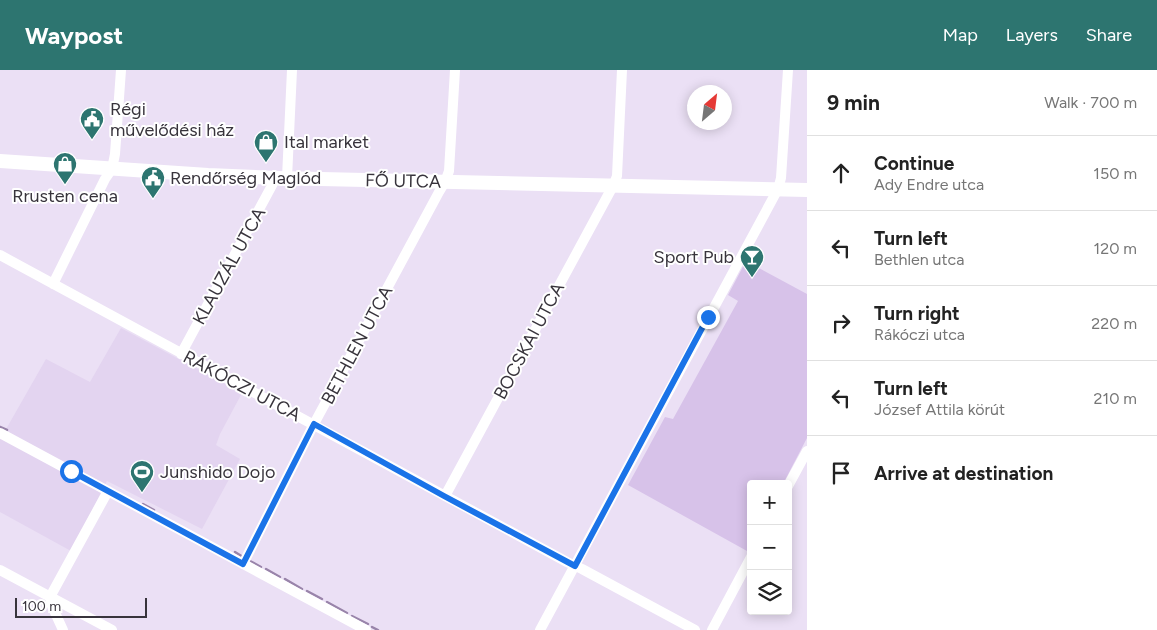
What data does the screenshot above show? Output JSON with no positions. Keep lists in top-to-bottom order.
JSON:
{
  "streets": {
    "main road": ["FŐ UTCA"],
    "street": [
      "KLAUZÁL UTCA",
      "BOCSKAI UTCA",
      "BETHLEN UTCA",
      "RÁKÓCZI UTCA"
    ]
  },
  "crossings": [
    ["FŐ UTCA", "KLAUZÁL UTCA"],
    ["FŐ UTCA", "BOCSKAI UTCA"],
    ["FŐ UTCA", "BETHLEN UTCA"],
    ["KLAUZÁL UTCA", "RÁKÓCZI UTCA"],
    ["BOCSKAI UTCA", "RÁKÓCZI UTCA"],
    ["BETHLEN UTCA", "RÁKÓCZI UTCA"]
  ],
  "places": {
    "public building": ["Régi művelődési ház", "Rendőrség Maglód"],
    "shop": ["Ital market", "Rrusten cena"],
    "bar": ["Sport Pub"],
    "sports": ["Junshido Dojo"]
  },
  "scale_bar": "100 m",
  "north": "top right",
  "page": {
    "header": "Waypost",
    "nav": ["Map", "Layers", "Share"],
    "heading": ["9 min", "Walk · 700 m"],
    "list": [
      ["Continue", "Ady Endre utca", "150 m"],
      ["Turn left", "Bethlen utca", "120 m"],
      ["Turn right", "Rákóczi utca", "220 m"],
      ["Turn left", "József Attila körút", "210 m"],
      "Arrive at destination"
    ],
    "map_buttons": ["+", "−"],
    "scale": "100 m"
  }
}
